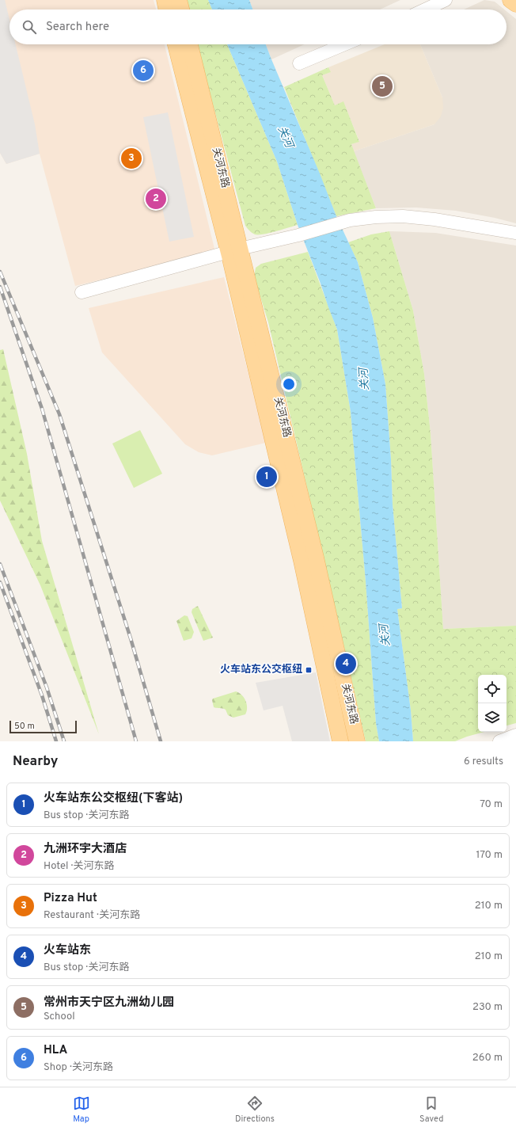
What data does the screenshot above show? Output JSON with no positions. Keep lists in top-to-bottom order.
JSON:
{
  "streets": {
    "main road": ["关河东路"]
  },
  "water": ["关河"],
  "places": {
    "transit": ["火车站东公交枢纽"]
  },
  "scale_bar": "50 m",
  "page": {
    "search": "Search here",
    "pins": [
      "6",
      "5",
      "3",
      "2",
      "1",
      "4"
    ],
    "scale": "50 m",
    "heading": ["Nearby", "6 results"],
    "list": [
      {
        "mark": "1",
        "name": "火车站东公交枢纽(下客站)",
        "note": "Bus stop · 关河东路",
        "value": "70 m"
      },
      {
        "mark": "2",
        "name": "九洲环宇大酒店",
        "note": "Hotel · 关河东路",
        "value": "170 m"
      },
      {
        "mark": "3",
        "name": "Pizza Hut",
        "note": "Restaurant · 关河东路",
        "value": "210 m"
      },
      {
        "mark": "4",
        "name": "火车站东",
        "note": "Bus stop · 关河东路",
        "value": "210 m"
      },
      {
        "mark": "5",
        "name": "常州市天宁区九洲幼儿园",
        "note": "School",
        "value": "230 m"
      },
      {
        "mark": "6",
        "name": "HLA",
        "note": "Shop · 关河东路",
        "value": "260 m"
      }
    ],
    "nav": ["Map", "Directions", "Saved"]
  }
}
